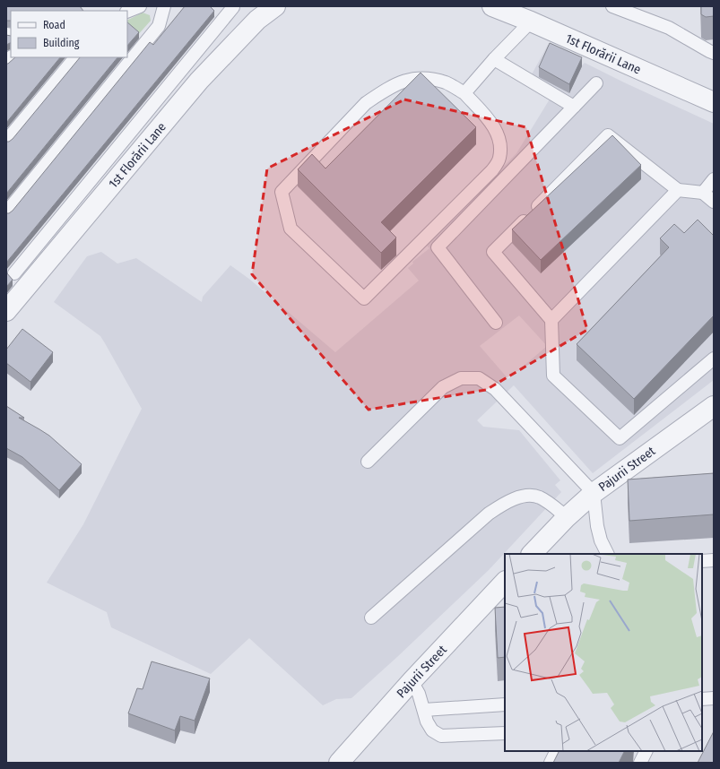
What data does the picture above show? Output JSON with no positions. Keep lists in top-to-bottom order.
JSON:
{
  "streets": {
    "street": ["1st Florării Lane", "Pajurii Street"]
  },
  "legend": ["Road", "Building"]
}
